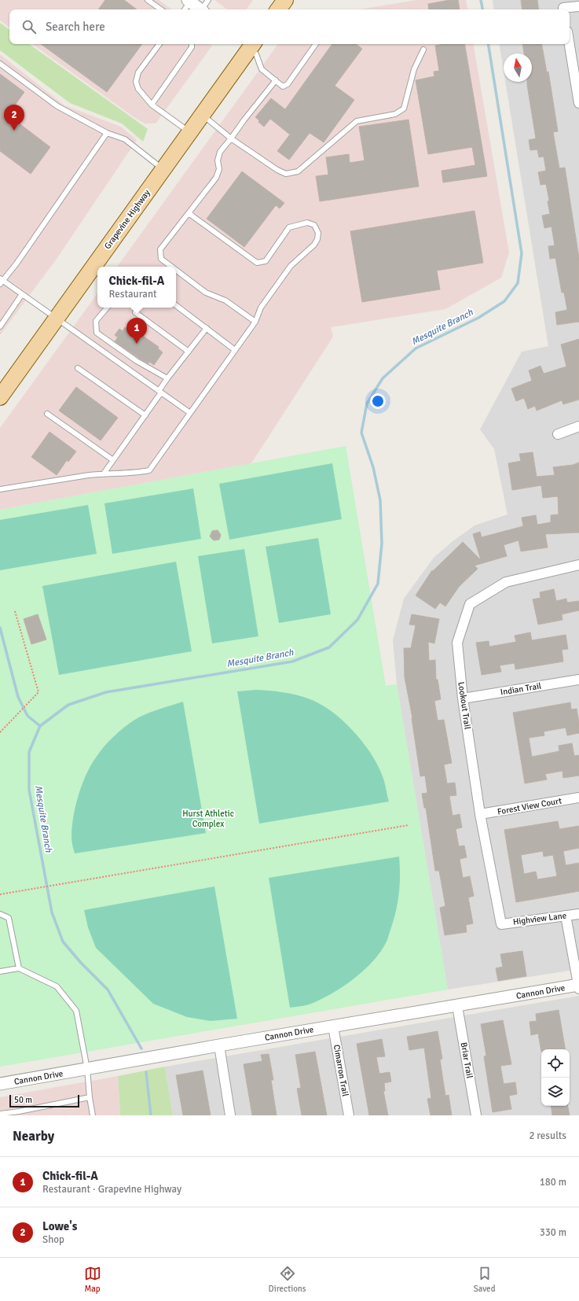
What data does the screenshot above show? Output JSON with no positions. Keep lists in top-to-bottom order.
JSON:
{
  "streets": {
    "main road": ["Grapevine Highway"],
    "street": [
      "Indian Trail",
      "Lookout Trail",
      "Forest View Court",
      "Highview Lane",
      "Cannon Drive",
      "Briar Trail",
      "Cimarron Trail"
    ]
  },
  "crossings": [
    ["Indian Trail", "Lookout Trail"],
    ["Lookout Trail", "Forest View Court"],
    ["Lookout Trail", "Highview Lane"],
    ["Cannon Drive", "Briar Trail"],
    ["Cannon Drive", "Cimarron Trail"]
  ],
  "water": ["Mesquite Branch"],
  "parks": ["Hurst Athletic Complex"],
  "scale_bar": "50 m",
  "north": "top",
  "page": {
    "search": "Search here",
    "pins": ["2", "1"],
    "popup": ["Chick-fil-A", "Restaurant"],
    "scale": "50 m",
    "heading": ["Nearby", "2 results"],
    "list": [
      {
        "mark": "1",
        "name": "Chick-fil-A",
        "note": "Restaurant · Grapevine Highway",
        "value": "180 m"
      },
      {
        "mark": "2",
        "name": "Lowe's",
        "note": "Shop",
        "value": "330 m"
      }
    ],
    "nav": ["Map", "Directions", "Saved"]
  }
}
